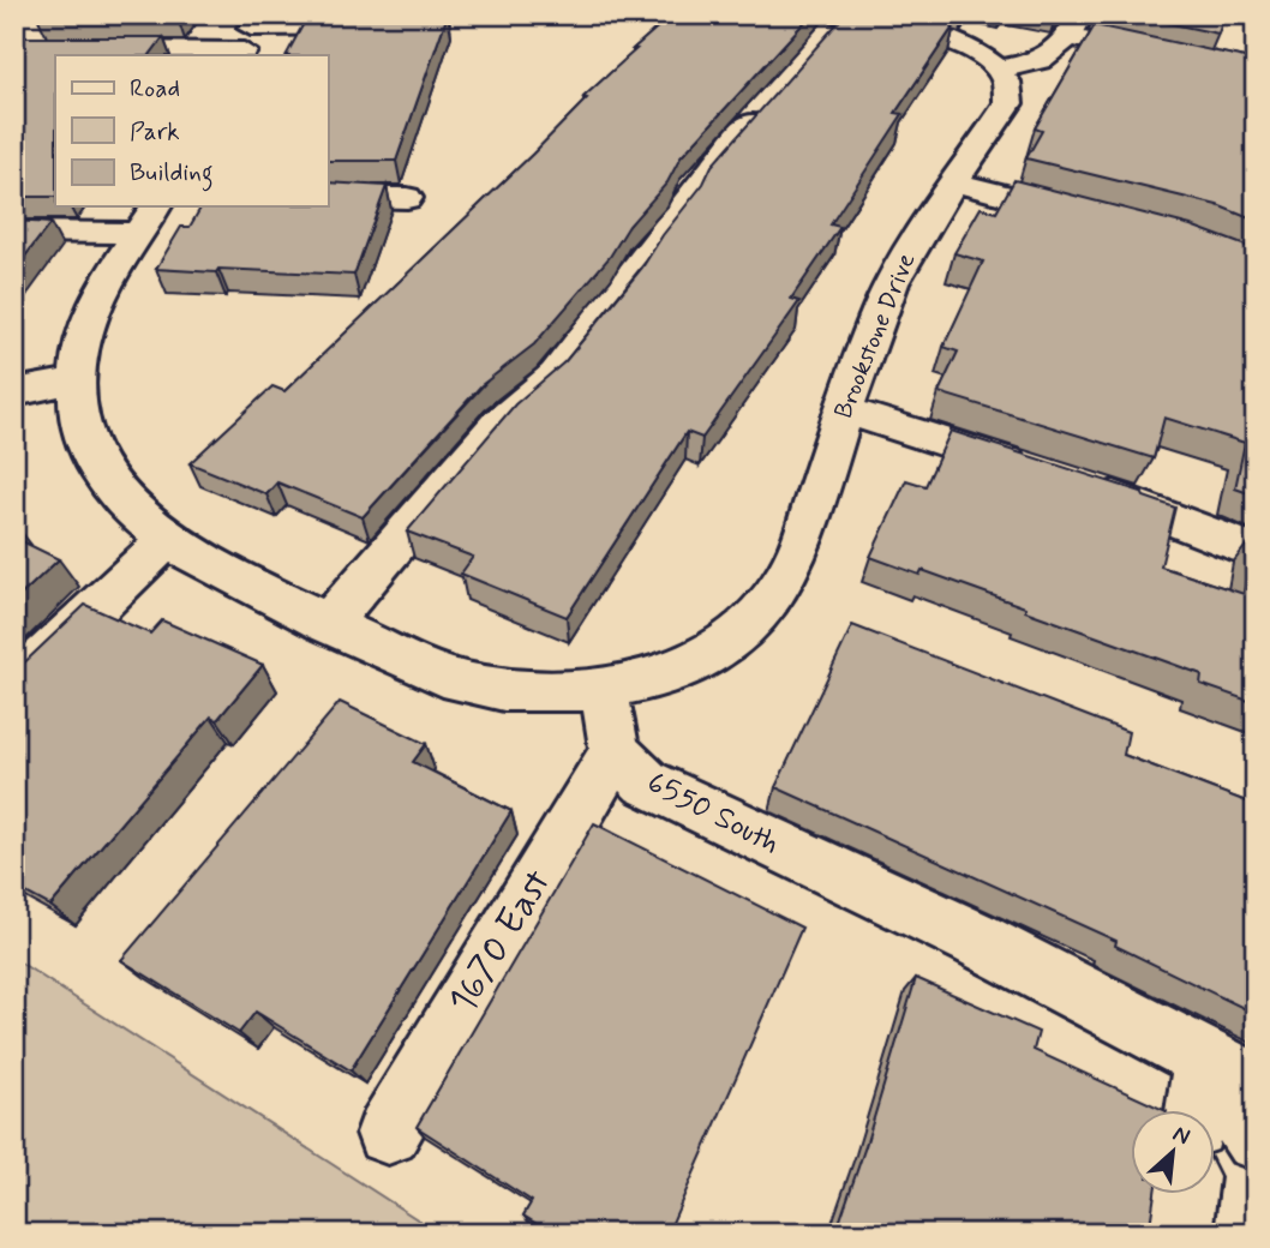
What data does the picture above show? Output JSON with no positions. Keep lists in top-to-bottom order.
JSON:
{
  "streets": {
    "street": ["Brookstone Drive", "6550 South", "1670 East"]
  },
  "crossings": [
    ["Brookstone Drive", "6550 South"],
    ["6550 South", "1670 East"]
  ],
  "legend": ["Road", "Park", "Building"],
  "north": "top right"
}
